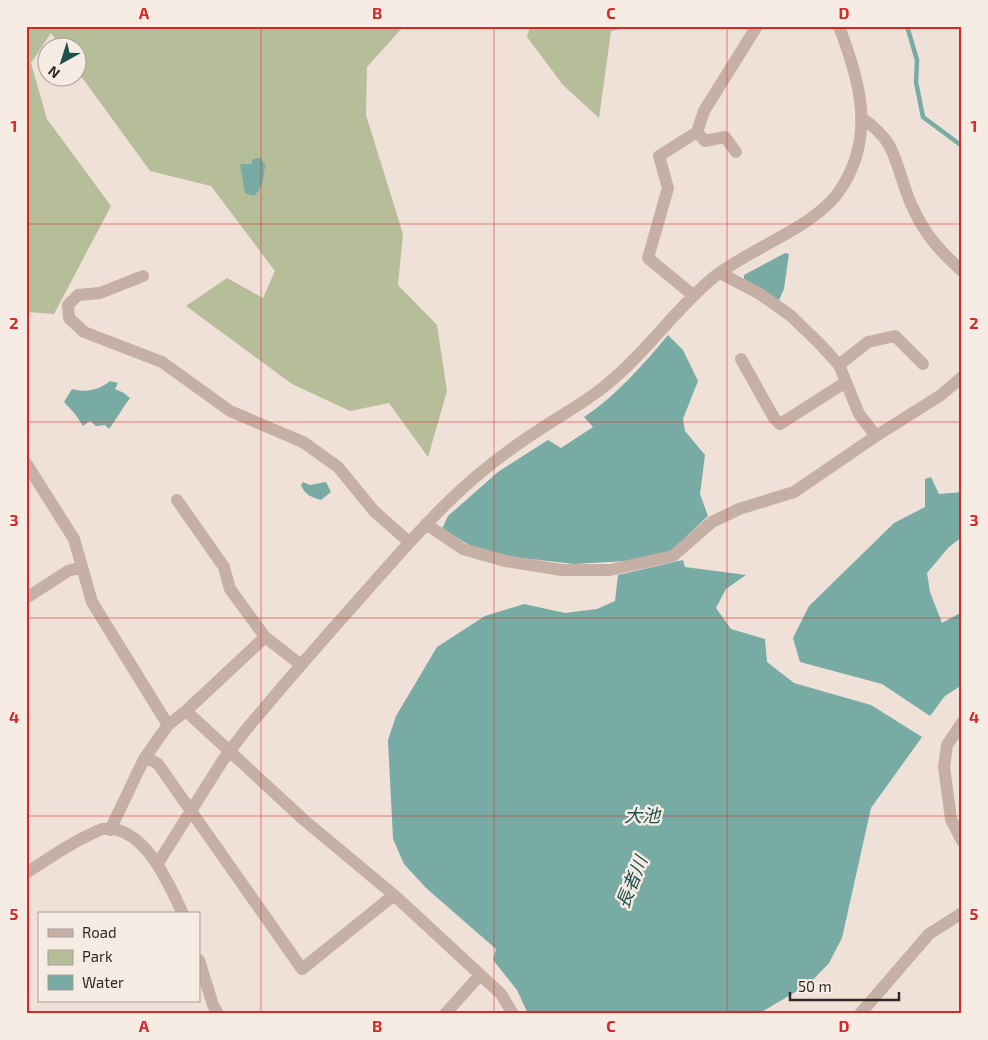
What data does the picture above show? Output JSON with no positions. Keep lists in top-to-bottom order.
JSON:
{
  "water": ["大池", "長者川"],
  "legend": ["Road", "Park", "Water"],
  "scale_bar": "50 m",
  "north": "bottom left",
  "grid": {
    "columns": [
      "A",
      "B",
      "C",
      "D"
    ],
    "rows": [
      "1",
      "2",
      "3",
      "4",
      "5"
    ]
  }
}
